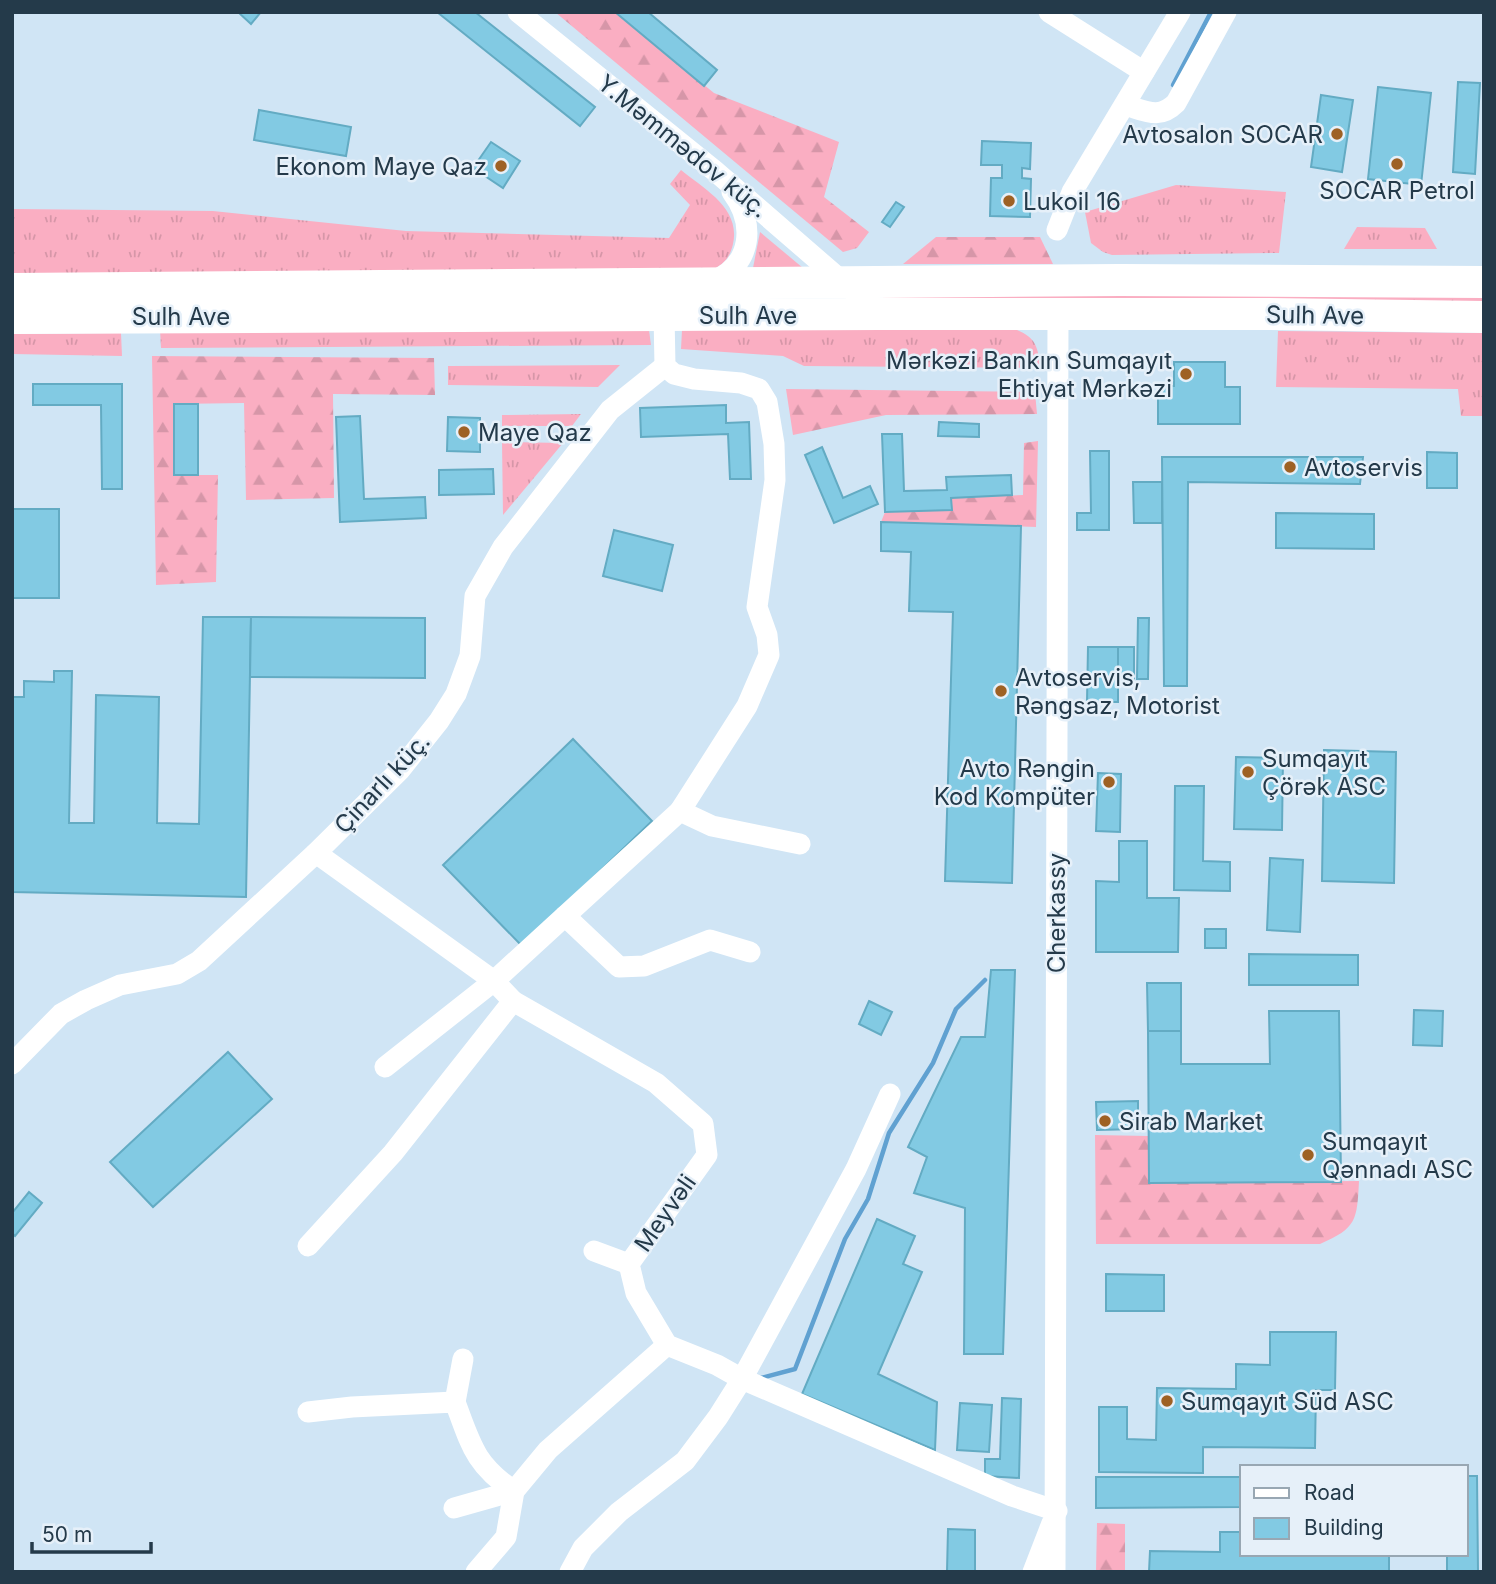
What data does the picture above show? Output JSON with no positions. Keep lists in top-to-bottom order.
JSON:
{
  "streets": {
    "highway": ["Sulh Ave"],
    "street": [
      "Y.Məmmədov küç.",
      "Çinarlı küç.",
      "Cherkassy",
      "Meyvəli"
    ]
  },
  "crossings": [
    ["Y.Məmmədov küç.", "Sulh Ave"],
    ["Sulh Ave", "Cherkassy"],
    ["Çinarlı küç.", "Meyvəli"]
  ],
  "places": [
    "Avtosalon SOCAR",
    "SOCAR Petrol",
    "Ekonom Maye Qaz",
    "Lukoil 16",
    "Mərkəzi Bankın Sumqayıt Ehtiyat Mərkəzi",
    "Maye Qaz",
    "Avtoservis",
    "Avtoservis, Rəngsaz, Motorist",
    "Sumqayıt Çörək ASC",
    "Avto Rəngin Kod Kompüter",
    "Sirab Market",
    "Sumqayıt Qənnadı ASC",
    "Sumqayıt Süd ASC"
  ],
  "legend": ["Road", "Building"],
  "scale_bar": "50 m"
}
